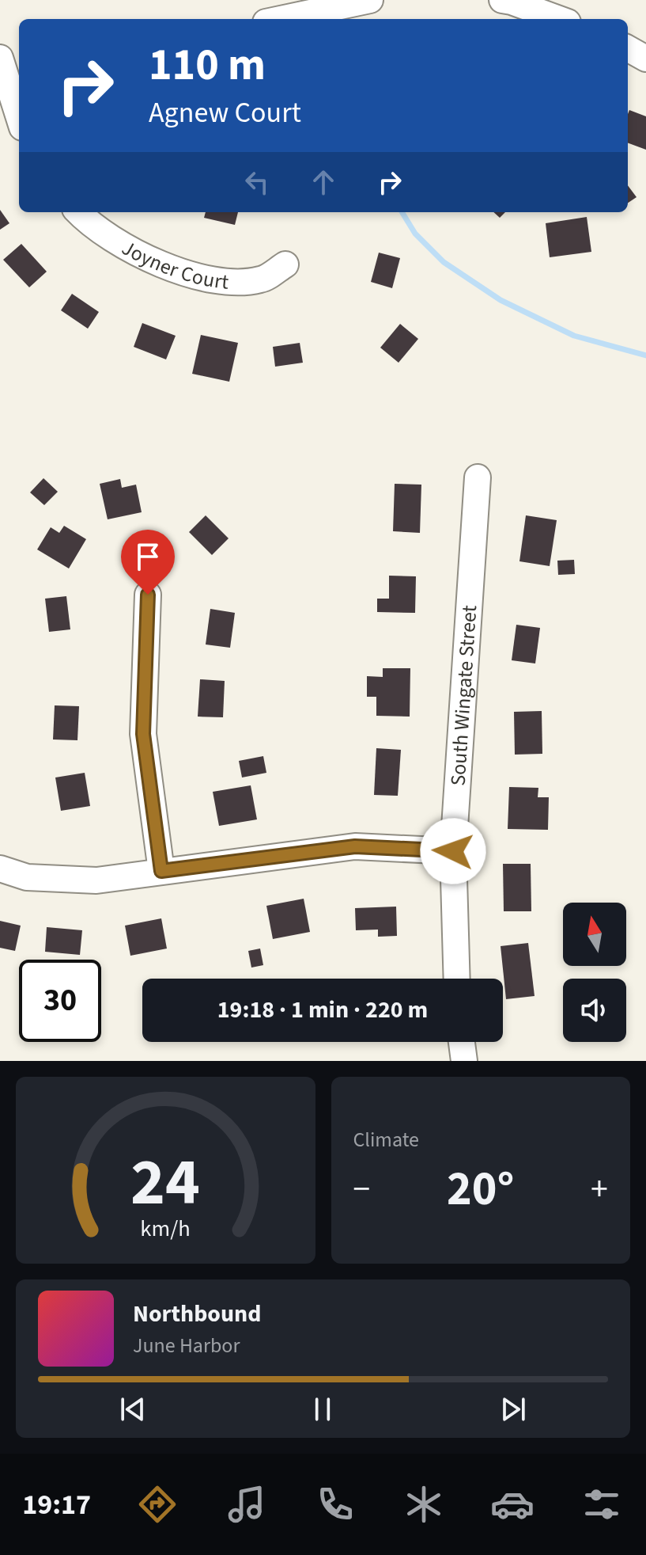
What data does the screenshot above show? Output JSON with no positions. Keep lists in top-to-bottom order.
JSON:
{
  "streets": {
    "street": ["Joyner Court", "South Wingate Street"]
  },
  "north": "top",
  "page": {
    "turn": ["110 m", "Agnew Court"],
    "limit": "30",
    "trip": "19:18 · 1 min · 220 m",
    "tile": "Climate",
    "heat": ["−", "20°", "+"],
    "song": ["Northbound", "June Harbor"],
    "tabs": "19:17",
    "gauge": ["24", "km/h"]
  }
}
